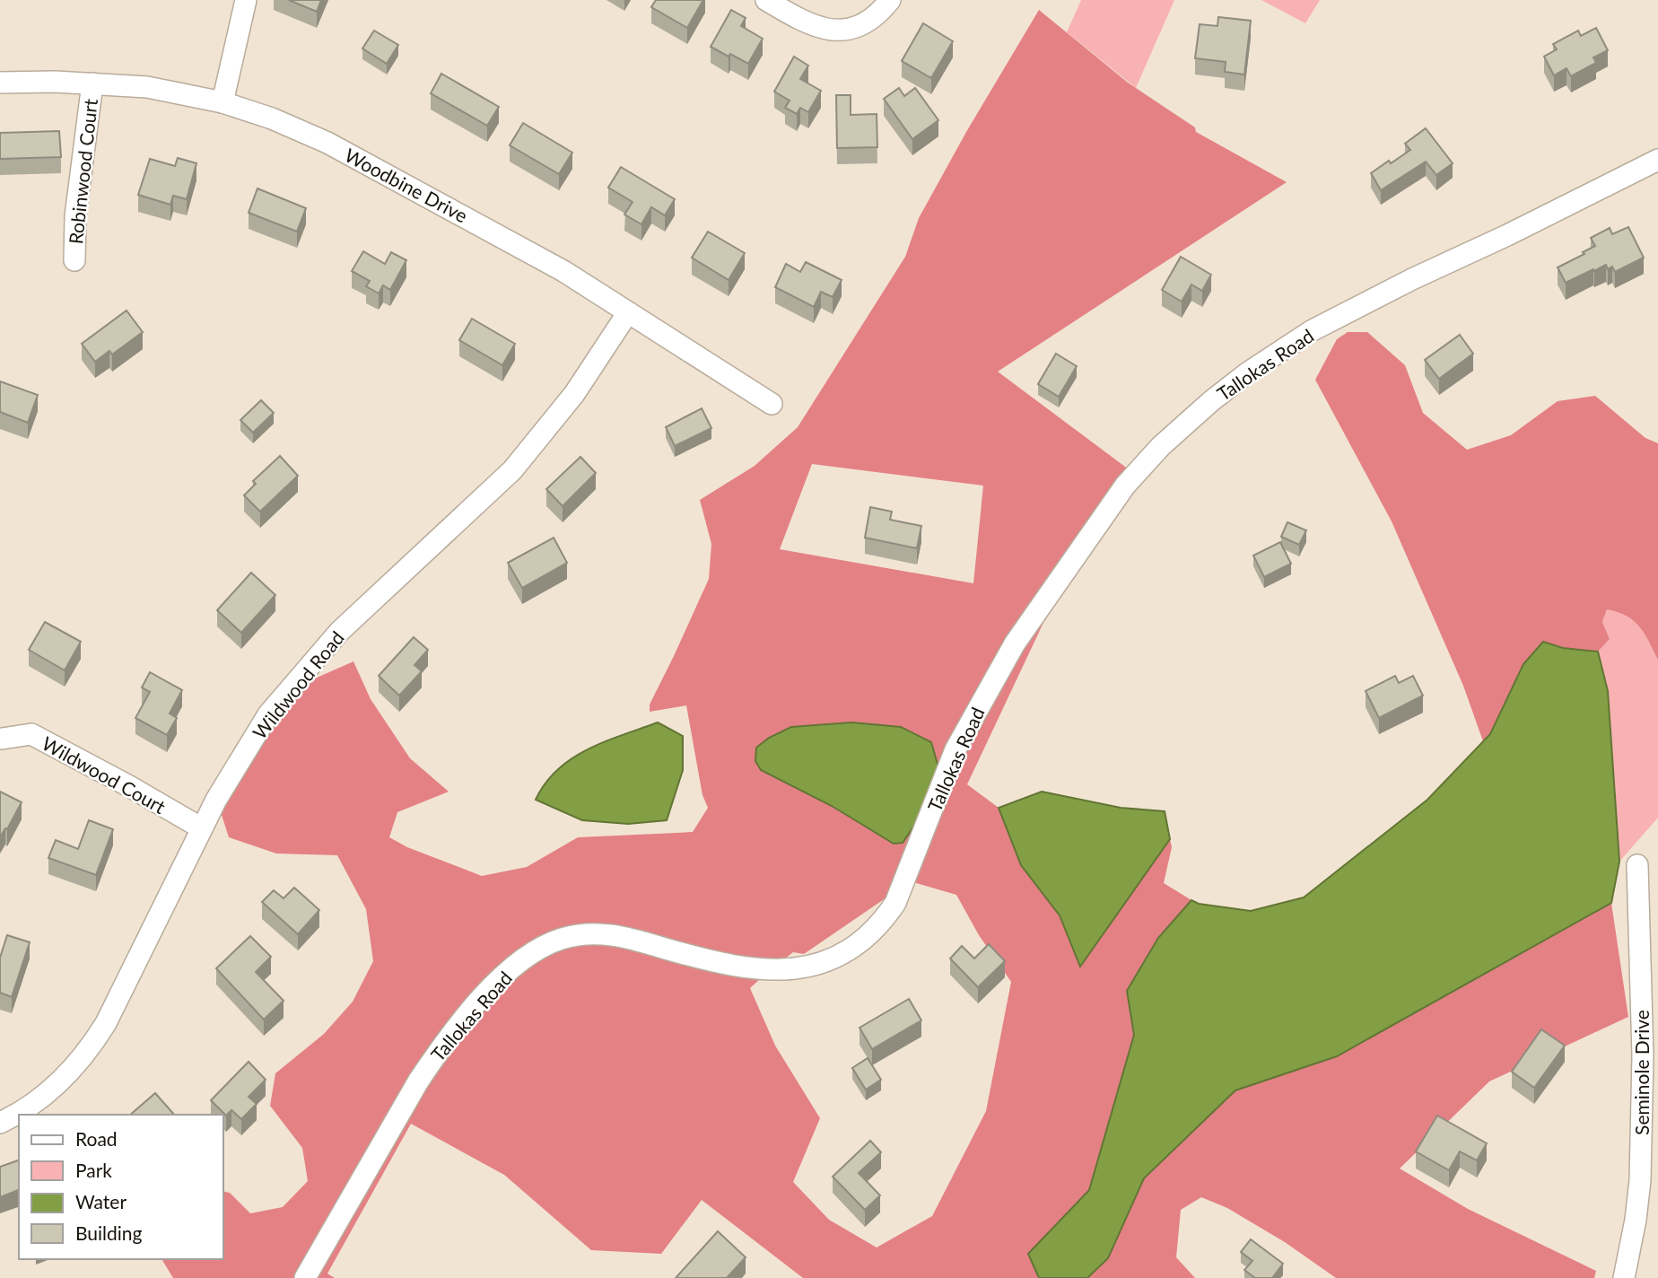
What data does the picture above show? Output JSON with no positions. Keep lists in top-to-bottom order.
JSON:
{
  "streets": {
    "street": [
      "Robinwood Court",
      "Woodbine Drive",
      "Tallokas Road",
      "Wildwood Road",
      "Wildwood Court",
      "Seminole Drive"
    ]
  },
  "crossings": [
    ["Robinwood Court", "Woodbine Drive"],
    ["Woodbine Drive", "Wildwood Road"],
    ["Wildwood Road", "Wildwood Court"]
  ],
  "legend": [
    "Road",
    "Park",
    "Water",
    "Building"
  ]
}
